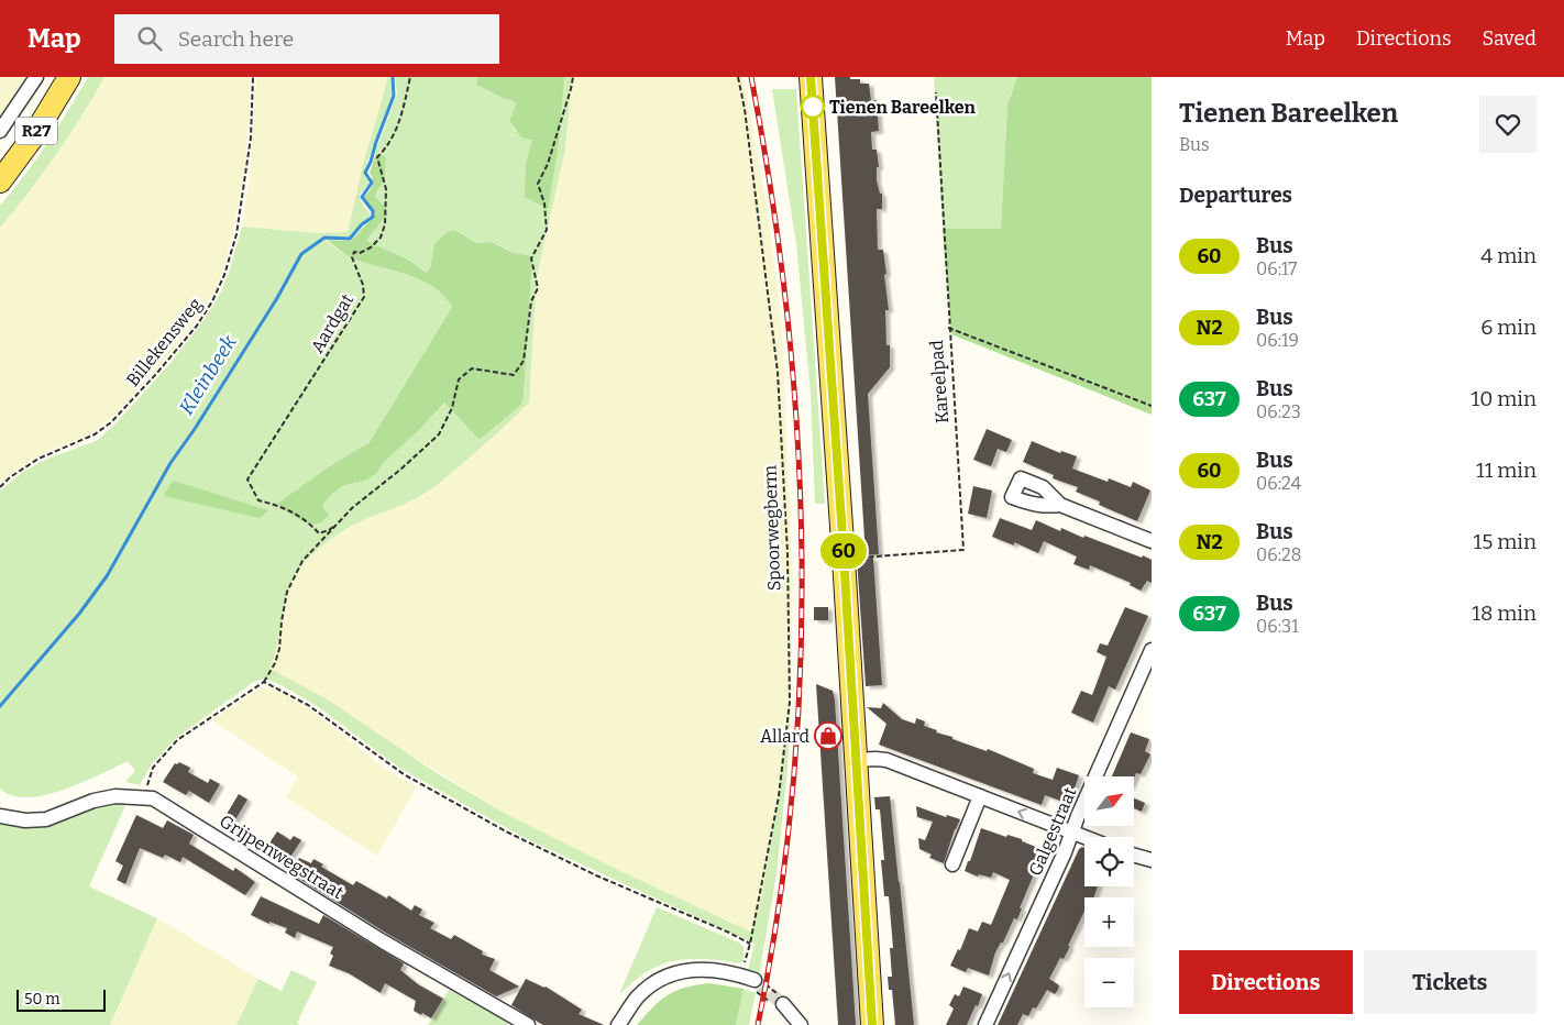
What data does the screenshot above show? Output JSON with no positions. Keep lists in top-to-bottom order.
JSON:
{
  "streets": {
    "main road": ["R27"],
    "street": ["Galgestraat", "Grijpenwegstraat"],
    "path": [
      "Aardgat",
      "Billekensweg",
      "Kareelpad",
      "Spoorwegberm"
    ]
  },
  "water": ["Kleinbeek"],
  "places": {
    "other": ["Tienen Bareelken"],
    "shop": ["Allard"]
  },
  "lines": ["bus line 60"],
  "scale_bar": "50 m",
  "north": "top right",
  "page": {
    "header": "Map",
    "search": "Search here",
    "nav": ["Map", "Directions", "Saved"],
    "on_map": "60",
    "heading": [
      ["Tienen Bareelken", "Bus"],
      "Departures"
    ],
    "list": [
      {
        "mark": "60",
        "name": "Bus",
        "note": "06:17",
        "value": "4 min"
      },
      {
        "mark": "N2",
        "name": "Bus",
        "note": "06:19",
        "value": "6 min"
      },
      {
        "mark": "637",
        "name": "Bus",
        "note": "06:23",
        "value": "10 min"
      },
      {
        "mark": "60",
        "name": "Bus",
        "note": "06:24",
        "value": "11 min"
      },
      {
        "mark": "N2",
        "name": "Bus",
        "note": "06:28",
        "value": "15 min"
      },
      {
        "mark": "637",
        "name": "Bus",
        "note": "06:31",
        "value": "18 min"
      }
    ],
    "map_buttons": ["+", "−"],
    "buttons": ["Directions", "Tickets"],
    "scale": "50 m"
  }
}
